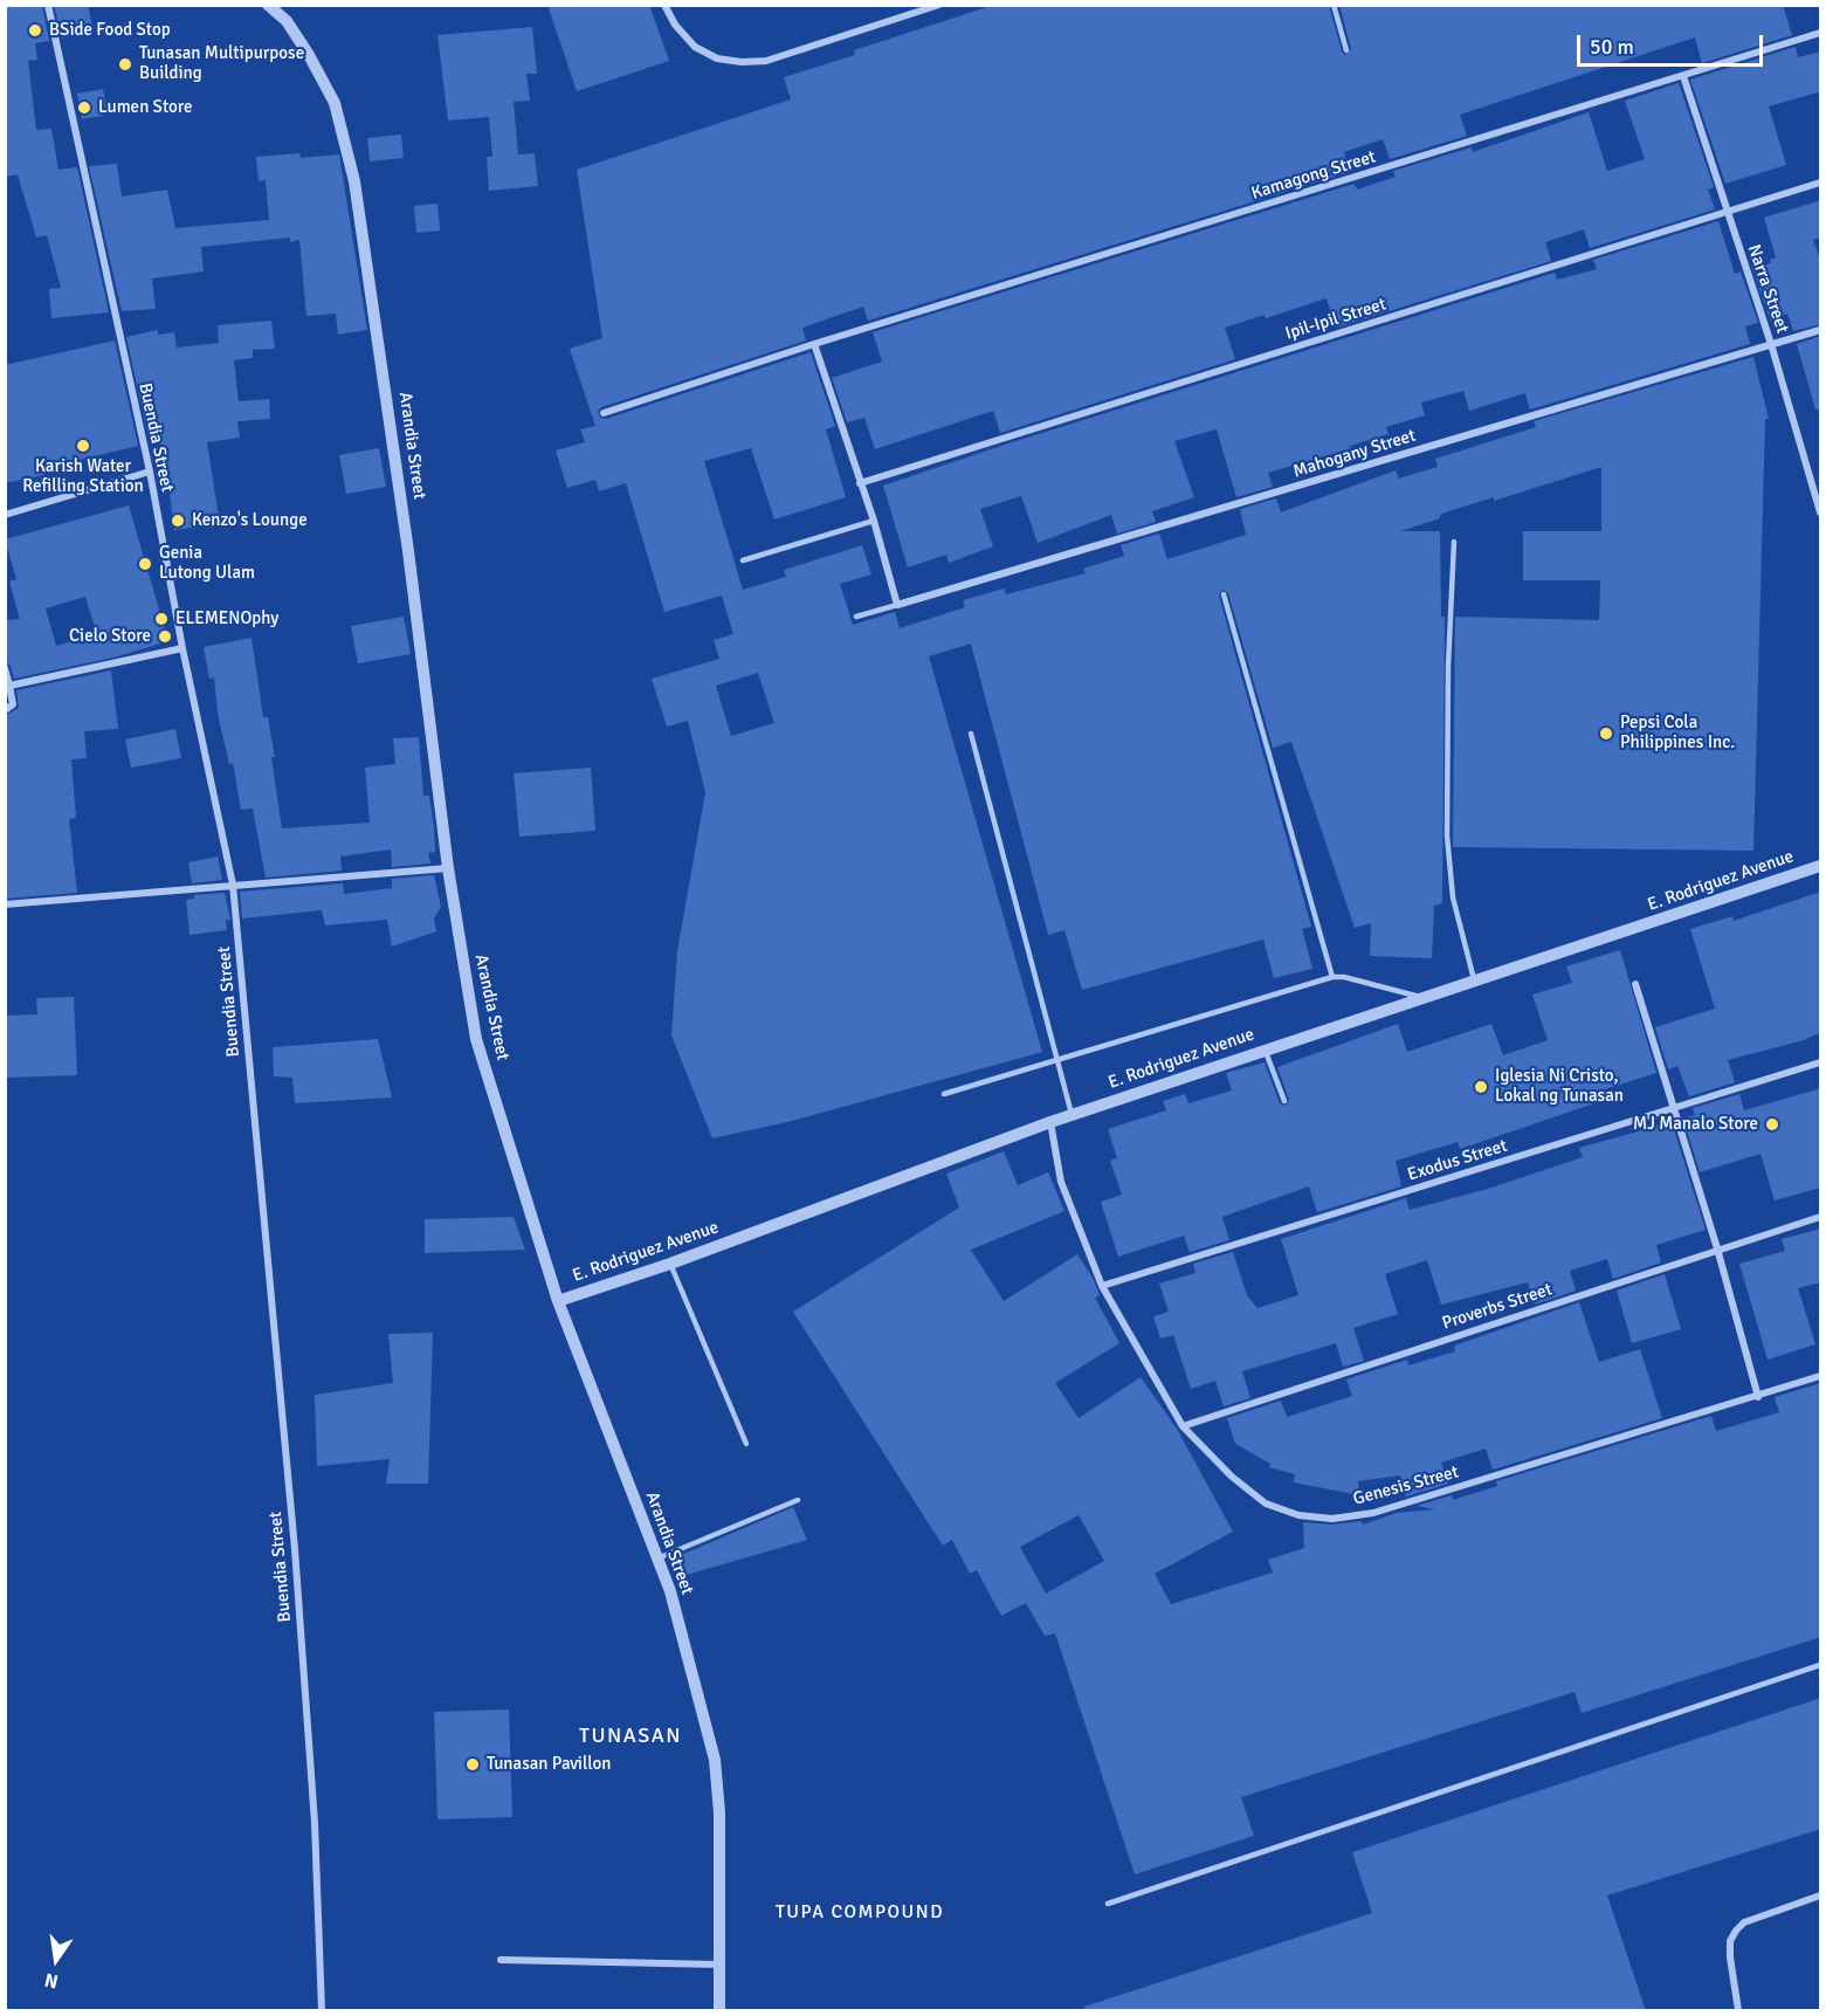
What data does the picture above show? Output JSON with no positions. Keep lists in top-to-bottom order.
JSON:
{
  "streets": {
    "street": [
      "Kamagong Street",
      "Narra Street",
      "Ipil-Ipil Street",
      "Buendia Street",
      "Arandia Street",
      "Mahogany Street",
      "E. Rodriguez Avenue",
      "Exodus Street",
      "Proverbs Street",
      "Genesis Street"
    ]
  },
  "crossings": [
    ["Kamagong Street", "Narra Street"],
    ["Narra Street", "Ipil-Ipil Street"],
    ["Narra Street", "Mahogany Street"],
    ["Arandia Street", "E. Rodriguez Avenue"],
    ["E. Rodriguez Avenue", "Genesis Street"],
    ["Exodus Street", "Genesis Street"],
    ["Proverbs Street", "Genesis Street"]
  ],
  "districts": ["TUNASAN", "TUPA COMPOUND"],
  "places": [
    "BSide Food Stop",
    "Tunasan Multipurpose Building",
    "Lumen Store",
    "Karish Water Refilling Station",
    "Kenzo's Lounge",
    "Genia Lutong Ulam",
    "ELEMENOphy",
    "Cielo Store",
    "Pepsi Cola Philippines Inc.",
    "Iglesia Ni Cristo, Lokal ng Tunasan",
    "MJ Manalo Store",
    "Tunasan Pavillon"
  ],
  "scale_bar": "50 m",
  "north": "bottom"
}
